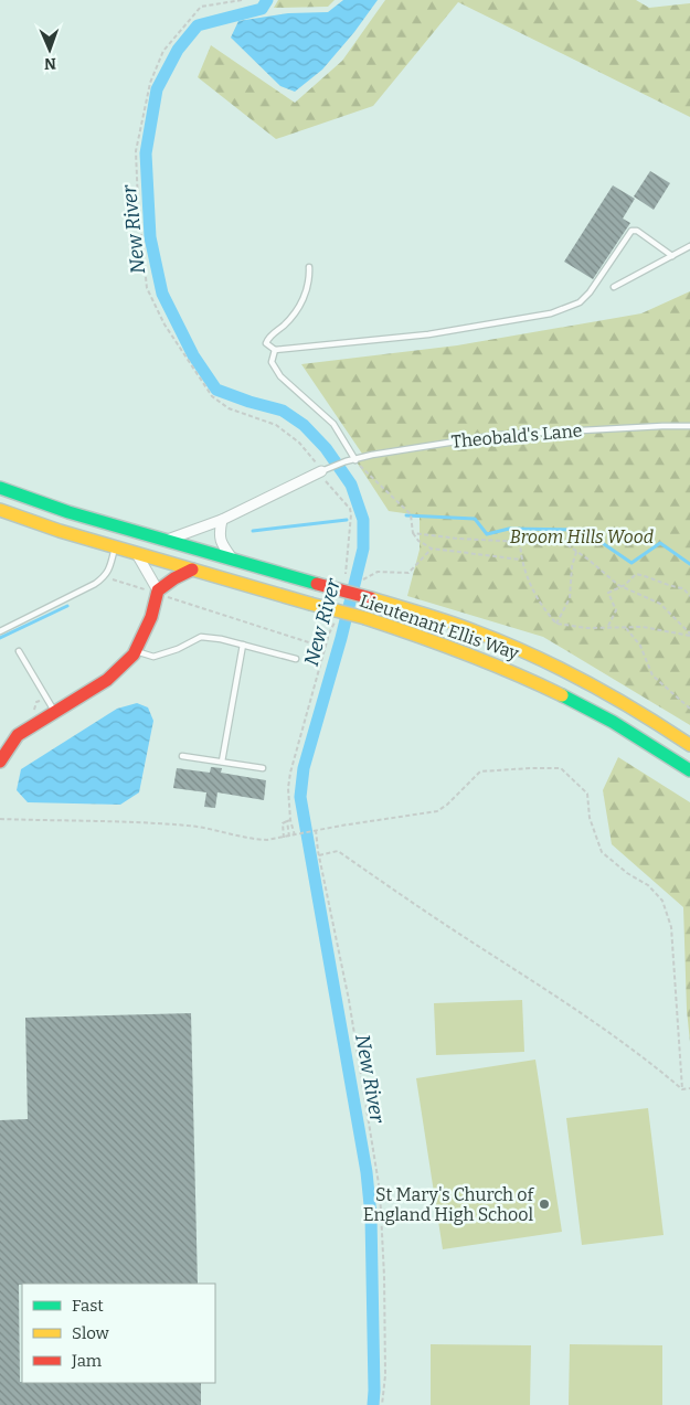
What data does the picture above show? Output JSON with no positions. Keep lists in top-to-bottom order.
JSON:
{
  "streets": {
    "main road": ["Lieutenant Ellis Way"],
    "lane": ["Theobald's Lane"]
  },
  "water": ["New River"],
  "parks": ["Broom Hills Wood"],
  "places": ["St Mary's Church of England High School"],
  "legend": ["Fast", "Slow", "Jam"],
  "north": "bottom"
}
